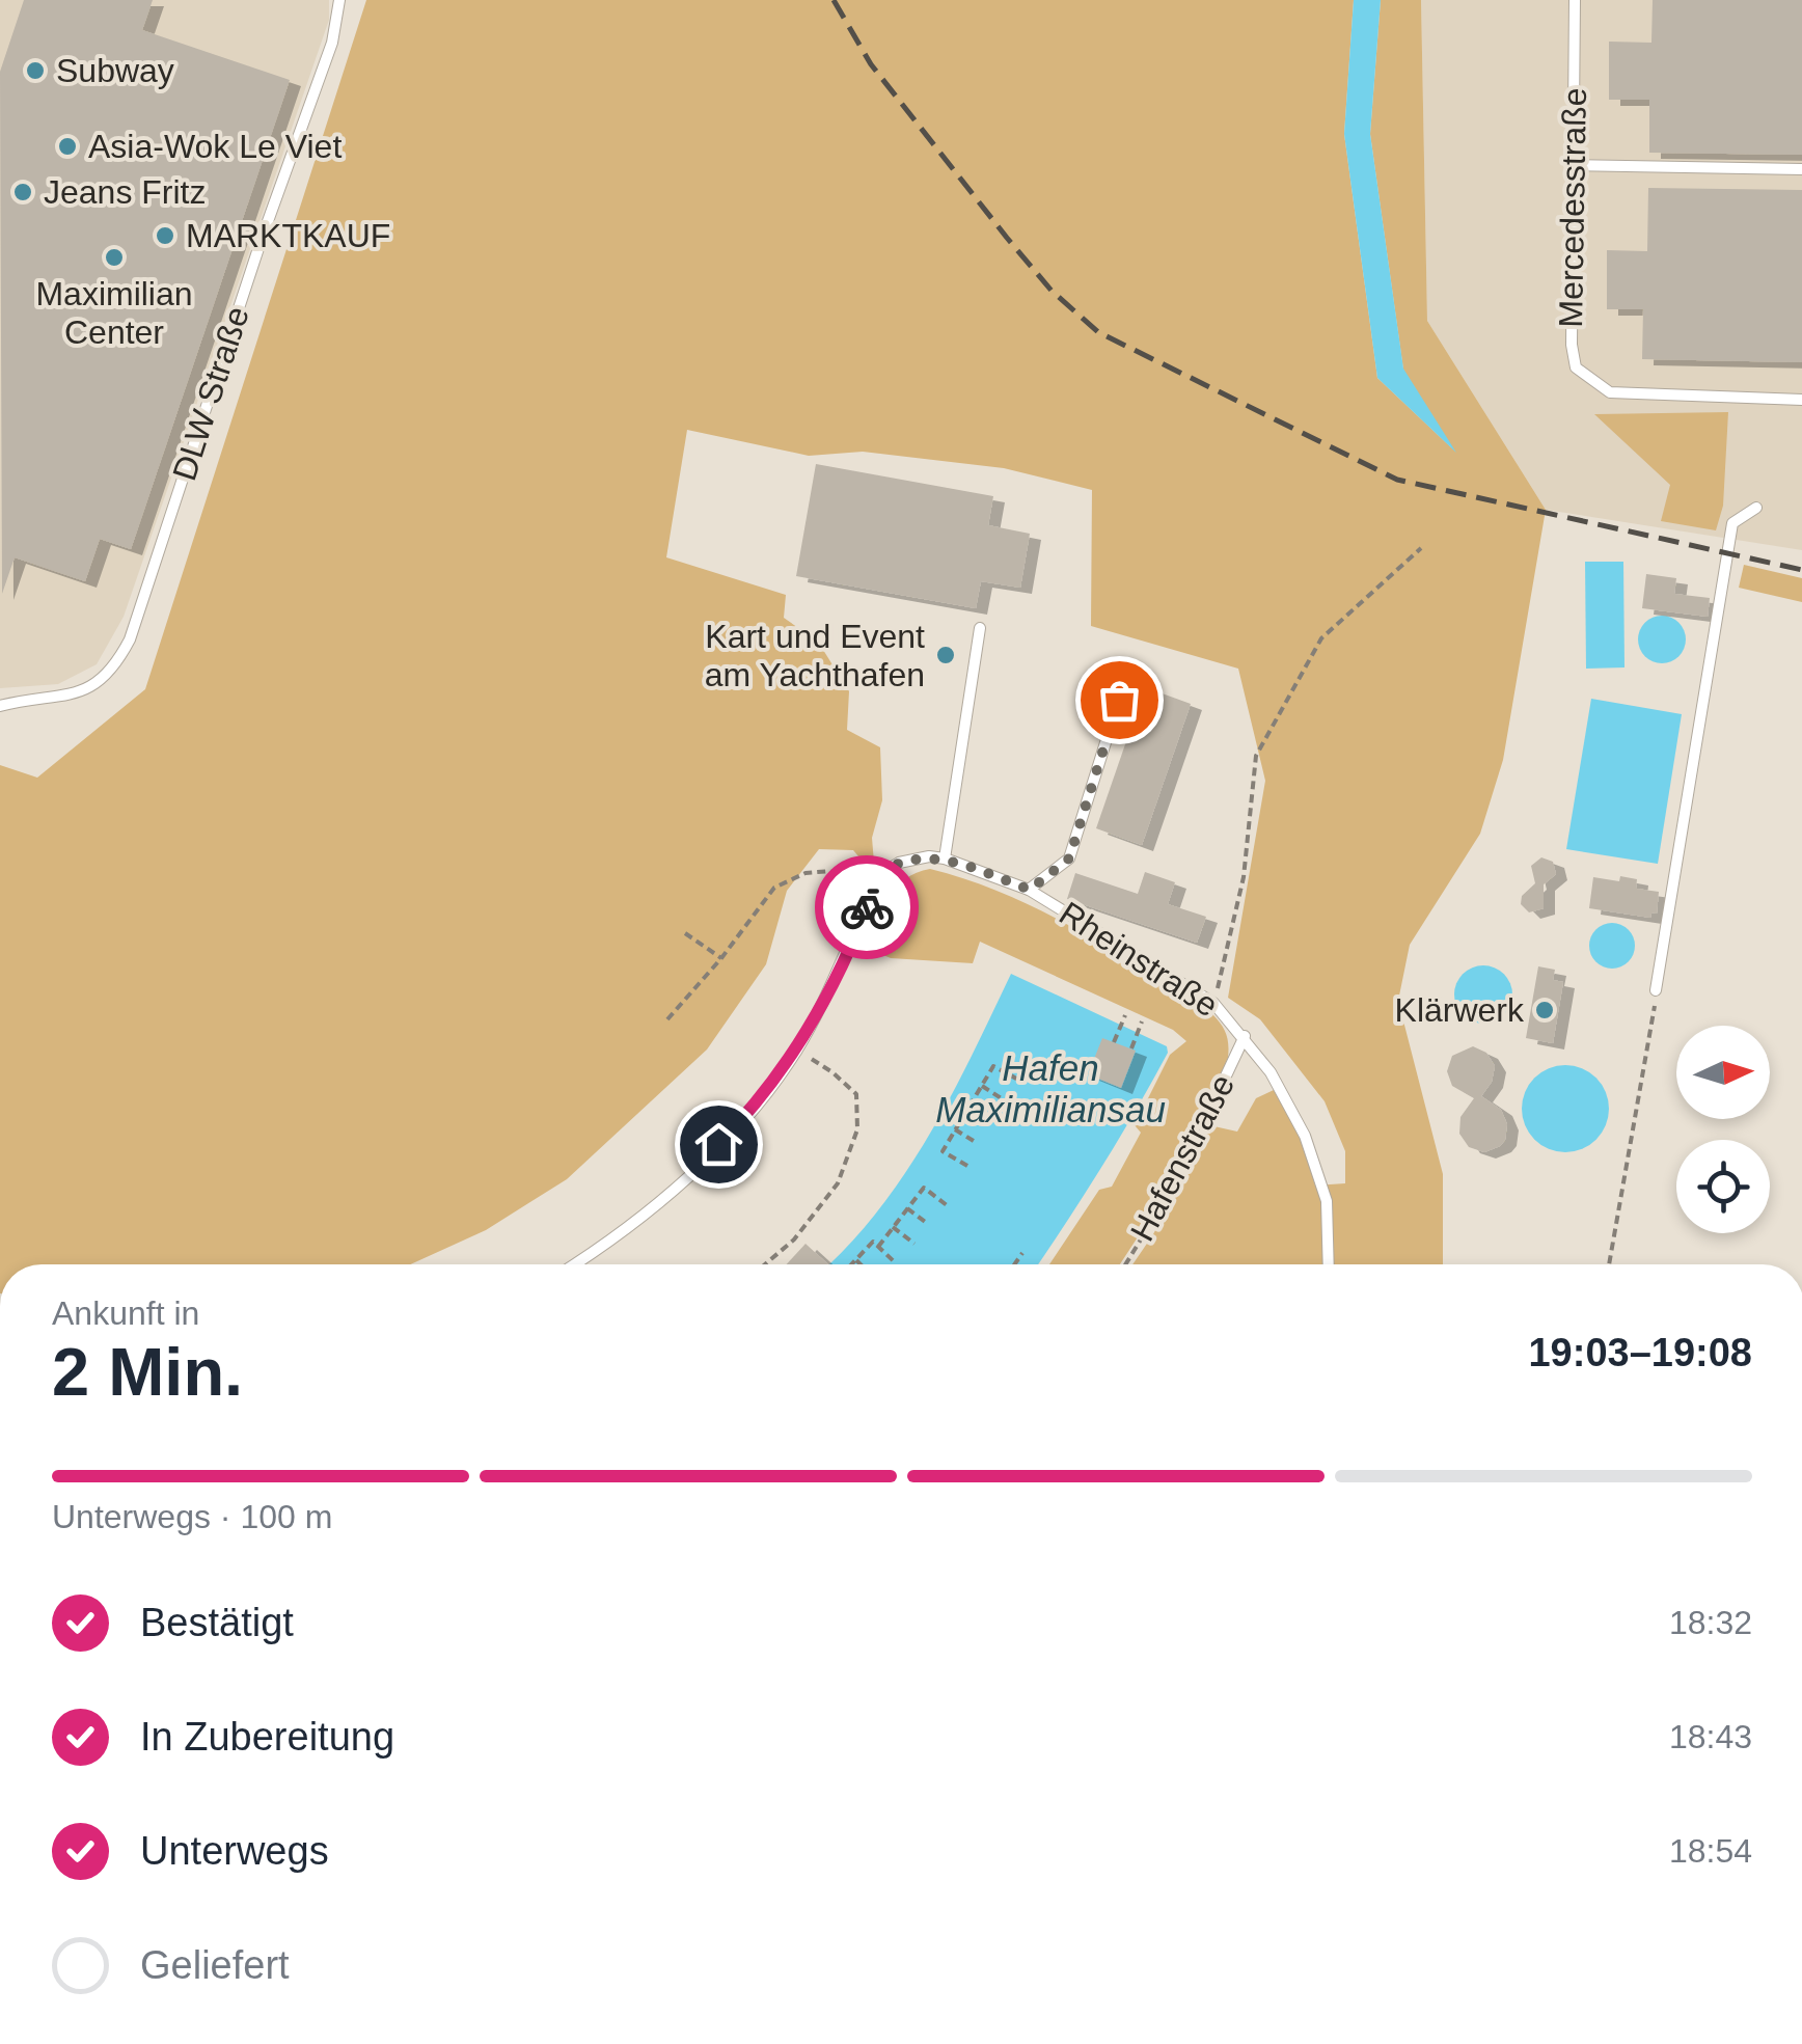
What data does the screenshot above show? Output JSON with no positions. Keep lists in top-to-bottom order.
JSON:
{
  "streets": {
    "lane": [
      "Mercedesstraße",
      "DLW Straße",
      "Rheinstraße",
      "Hafenstraße"
    ]
  },
  "crossings": [
    ["Rheinstraße", "Hafenstraße"]
  ],
  "water": ["Hafen Maximiliansau"],
  "places": [
    "Subway",
    "Asia-Wok Le Viet",
    "Jeans Fritz",
    "MARKTKAUF",
    "Maximilian Center",
    "Kart und Event am Yachthafen",
    "Klärwerk"
  ],
  "north": "right",
  "page": {
    "heading": ["2 Min.", "Ankunft in", "19:03–19:08"],
    "bar": "Unterwegs · 100 m",
    "list": [
      ["Bestätigt", "18:32"],
      ["In Zubereitung", "18:43"],
      ["Unterwegs", "18:54"],
      "Geliefert"
    ]
  }
}
